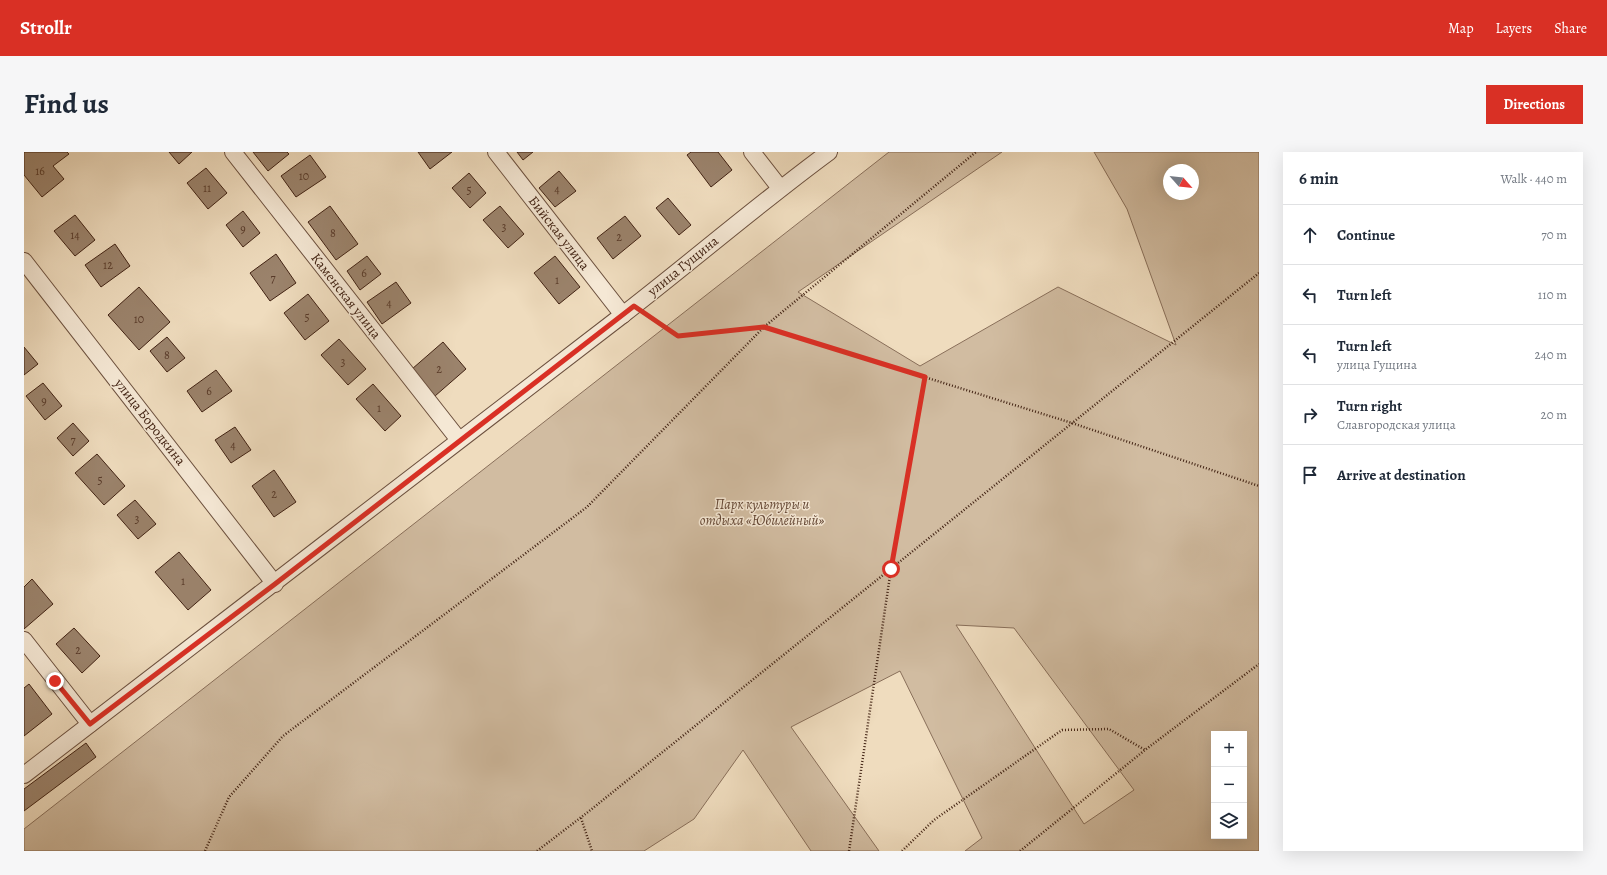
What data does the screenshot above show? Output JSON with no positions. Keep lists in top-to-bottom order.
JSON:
{
  "streets": {
    "street": [
      "Бийская улица",
      "улица Гущина",
      "Каменская улица",
      "улица Бородкина"
    ]
  },
  "crossings": [
    ["Бийская улица", "улица Гущина"],
    ["улица Гущина", "Каменская улица"],
    ["улица Гущина", "улица Бородкина"]
  ],
  "parks": ["Парк культуры и отдыха «Юбилейный»"],
  "house_numbers": [
    "16",
    "10",
    "11",
    "4",
    "5",
    "3",
    "9",
    "8",
    "14",
    "2",
    "12",
    "6",
    "7",
    "1",
    "4",
    "5",
    "10",
    "8",
    "3",
    "2",
    "6",
    "9",
    "1",
    "7",
    "4",
    "5",
    "2",
    "3",
    "1",
    "2"
  ],
  "north": "bottom right",
  "page": {
    "header": "Strollr",
    "nav": ["Map", "Layers", "Share"],
    "title": "Find us",
    "buttons": "Directions",
    "heading": ["6 min", "Walk · 440 m"],
    "list": [
      ["Continue", "70 m"],
      ["Turn left", "110 m"],
      ["Turn left", "улица Гущина", "240 m"],
      ["Turn right", "Славгородская улица", "20 m"],
      "Arrive at destination"
    ],
    "map_buttons": ["+", "−"]
  }
}
